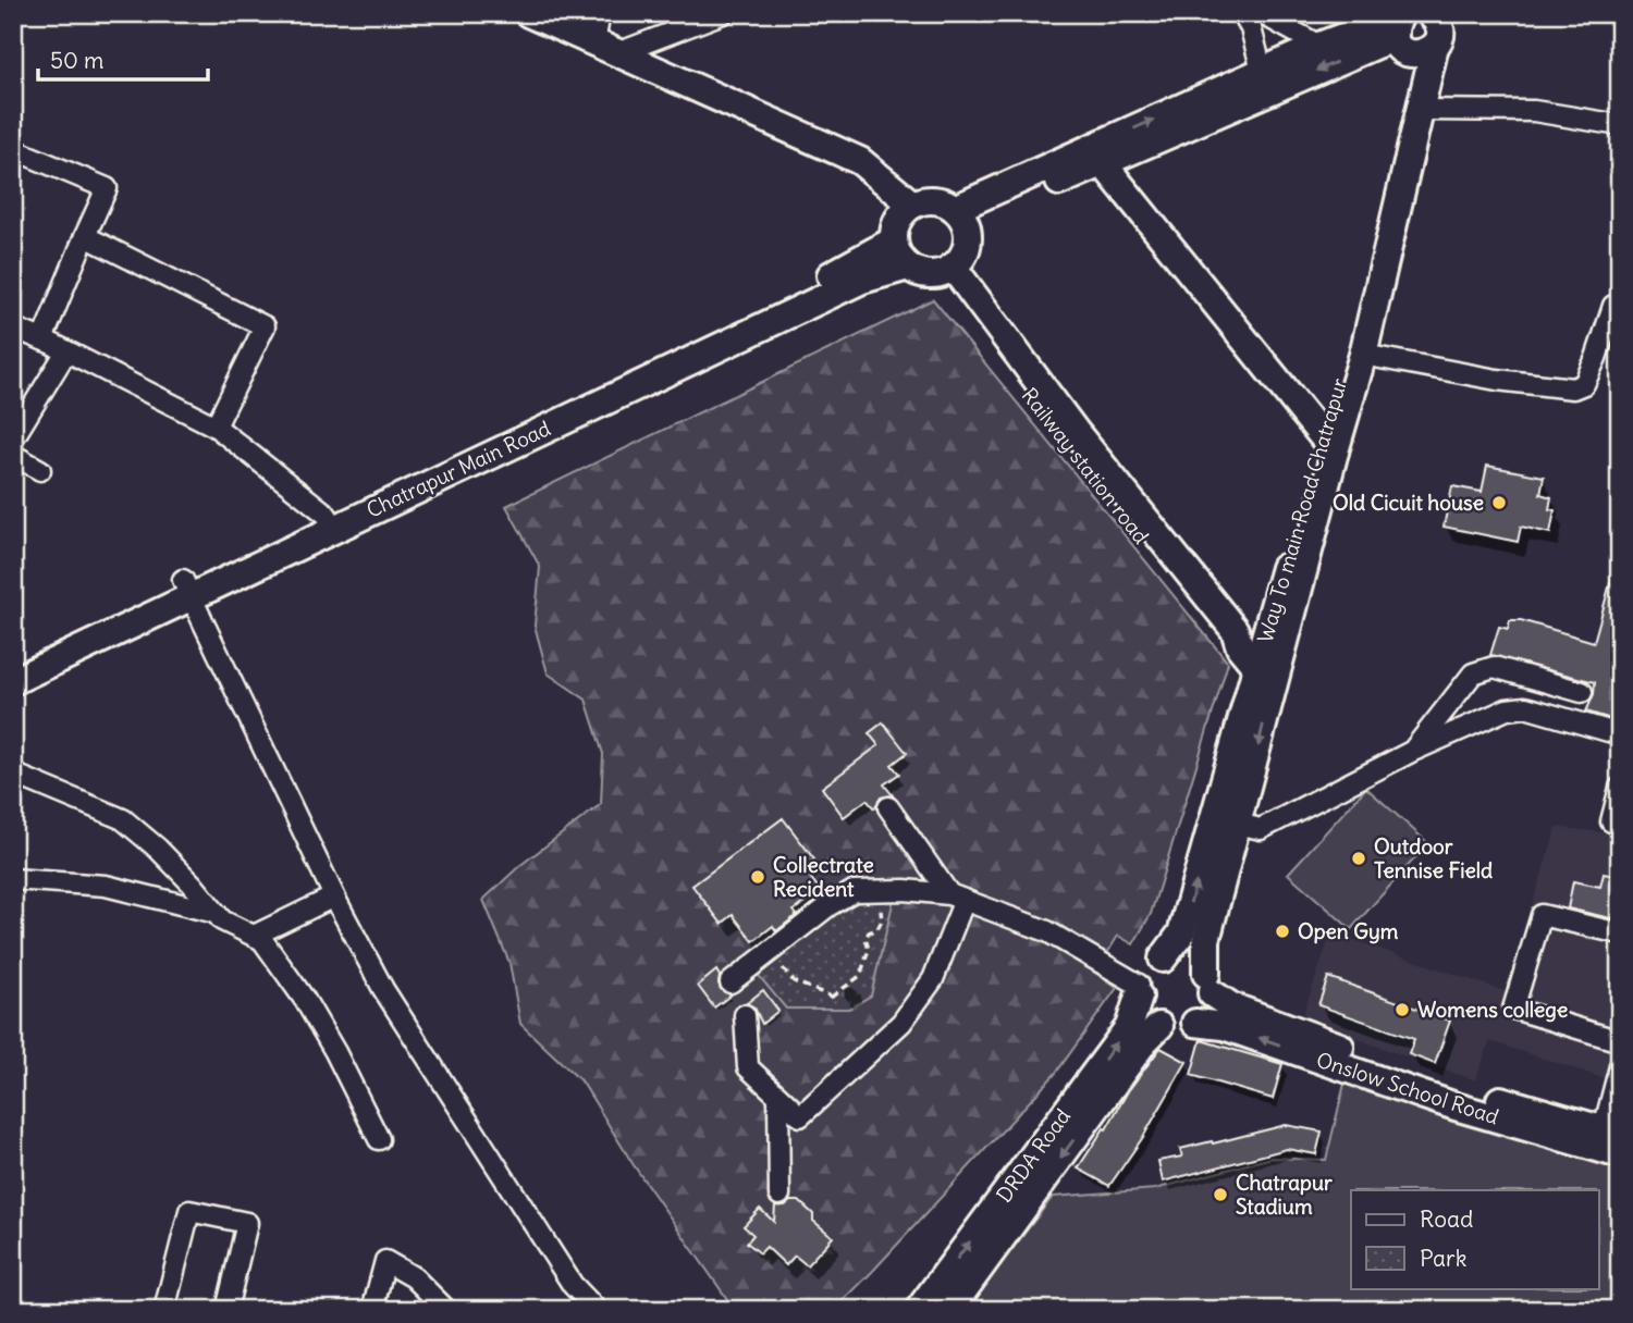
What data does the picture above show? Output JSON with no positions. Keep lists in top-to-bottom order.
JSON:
{
  "streets": {
    "main road": [
      "Railway station road",
      "Chatrapur Main Road",
      "Way To main Road Chatrapur",
      "Onslow School Road",
      "DRDA Road"
    ]
  },
  "crossings": [
    ["Railway station road", "Chatrapur Main Road"],
    ["Railway station road", "Way To main Road Chatrapur"],
    ["Way To main Road Chatrapur", "Onslow School Road"],
    ["Way To main Road Chatrapur", "DRDA Road"],
    ["Onslow School Road", "DRDA Road"]
  ],
  "places": [
    "Old Cicuit house",
    "Outdoor Tennise Field",
    "Collectrate Recident",
    "Open Gym",
    "Womens college",
    "Chatrapur Stadium"
  ],
  "legend": ["Road", "Park"],
  "scale_bar": "50 m"
}
